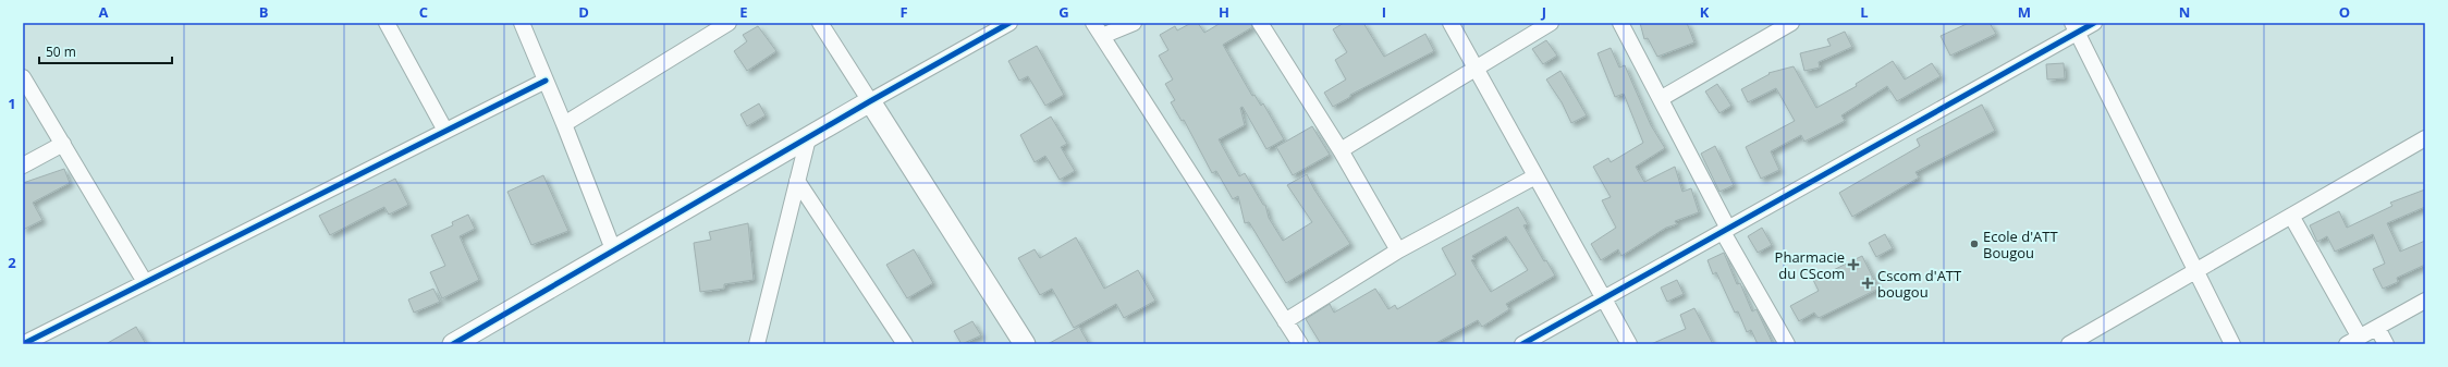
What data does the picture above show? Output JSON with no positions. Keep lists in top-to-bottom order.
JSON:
{
  "places": {
    "other": ["Ecole d'ATT Bougou"],
    "health": ["Pharmacie du CScom", "Cscom d'ATT bougou"]
  },
  "scale_bar": "50 m",
  "grid": {
    "columns": [
      "A",
      "B",
      "C",
      "D",
      "E",
      "F",
      "G",
      "H",
      "I",
      "J",
      "K",
      "L",
      "M",
      "N",
      "O"
    ],
    "rows": ["1", "2"]
  }
}
